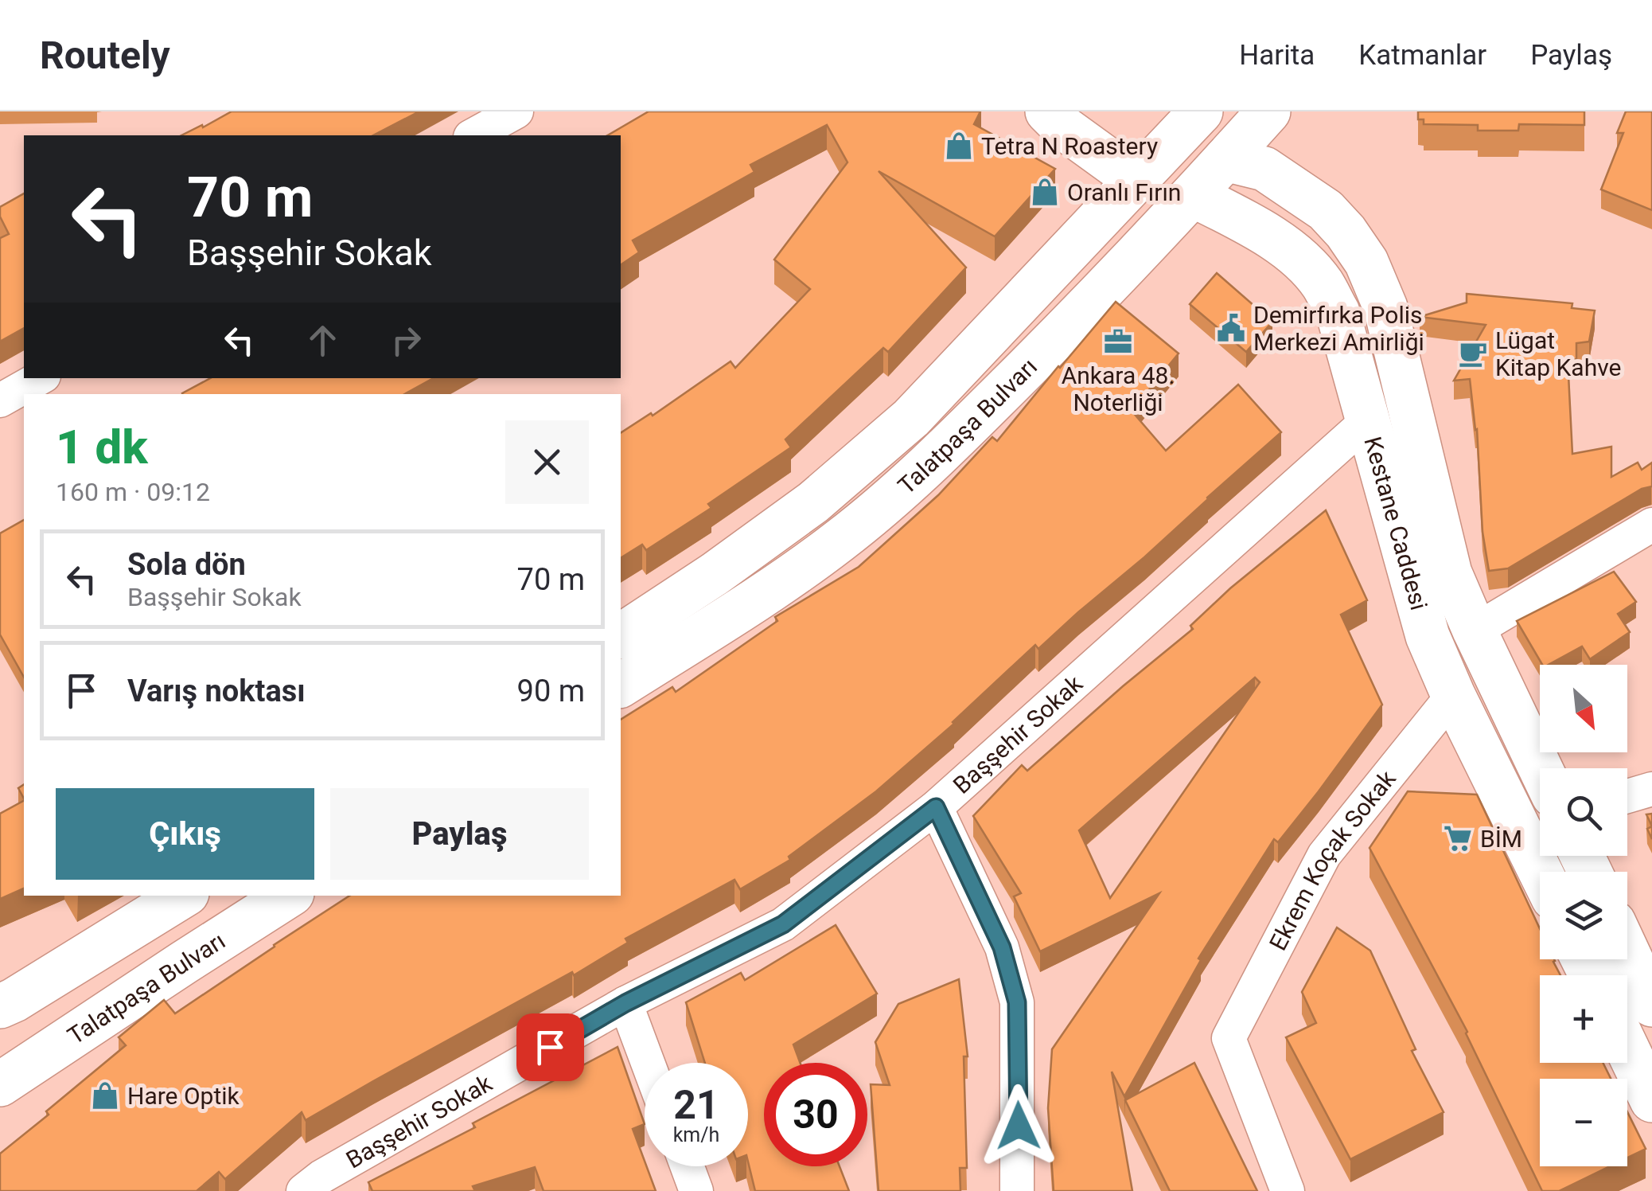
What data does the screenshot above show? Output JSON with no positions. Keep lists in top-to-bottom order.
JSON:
{
  "streets": {
    "main road": ["Talatpaşa Bulvarı", "Kestane Caddesi"],
    "street": ["Başşehir Sokak", "Ekrem Koçak Sokak"]
  },
  "crossings": [
    ["Talatpaşa Bulvarı", "Kestane Caddesi"],
    ["Kestane Caddesi", "Başşehir Sokak"],
    ["Kestane Caddesi", "Ekrem Koçak Sokak"]
  ],
  "places": {
    "shop": ["Tetra N Roastery", "Oranlı Fırın", "Hare Optik"],
    "public building": ["Demirfırka Polis Merkezi Amirliği"],
    "office": ["Ankara 48. Noterliği"],
    "cafe": ["Lügat Kitap Kahve"],
    "supermarket": ["BİM"]
  },
  "north": "bottom right",
  "page": {
    "header": "Routely",
    "nav": ["Harita", "Katmanlar", "Paylaş"],
    "turn": ["70 m", "Başşehir Sokak"],
    "heading": ["1 dk", "160 m · 09:12"],
    "list": [
      {
        "name": "Sola dön",
        "note": "Başşehir Sokak",
        "value": "70 m"
      },
      {
        "name": "Varış noktası",
        "value": "90 m"
      }
    ],
    "map_buttons": ["+", "−"],
    "buttons": ["Çıkış", "Paylaş"],
    "speed": "21 km/h",
    "limit": "30"
  }
}
